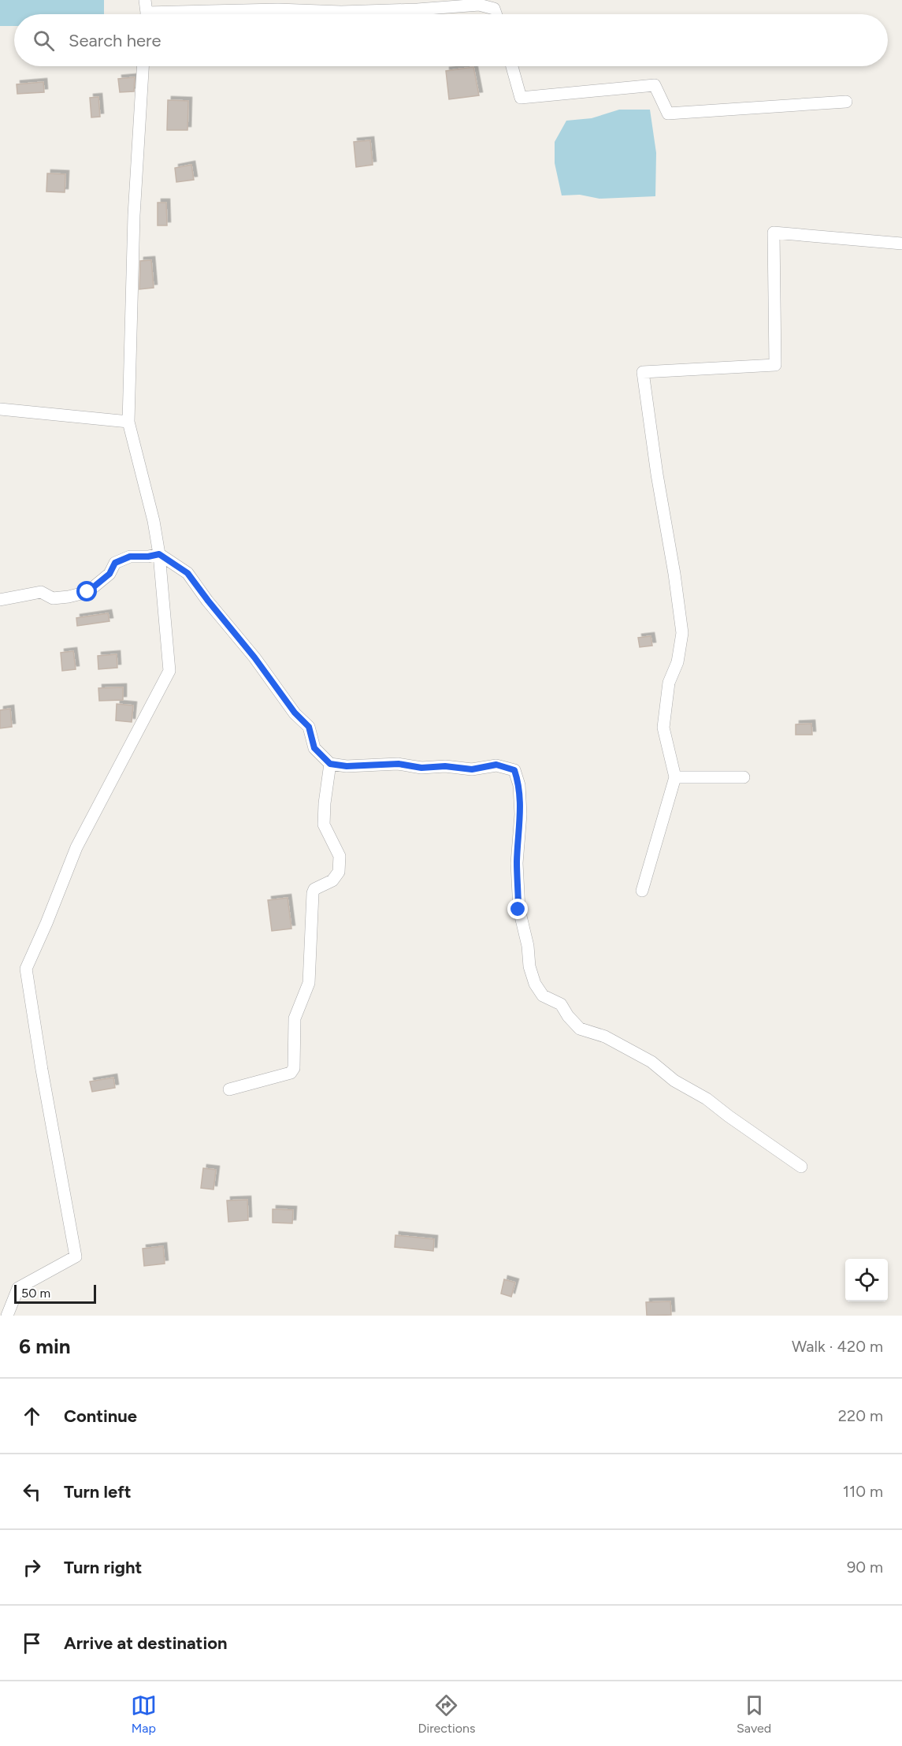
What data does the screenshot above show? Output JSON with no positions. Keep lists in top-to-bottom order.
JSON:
{
  "scale_bar": "50 m",
  "page": {
    "search": "Search here",
    "scale": "50 m",
    "heading": ["6 min", "Walk · 420 m"],
    "list": [
      ["Continue", "220 m"],
      ["Turn left", "110 m"],
      ["Turn right", "90 m"],
      "Arrive at destination"
    ],
    "nav": ["Map", "Directions", "Saved"]
  }
}
